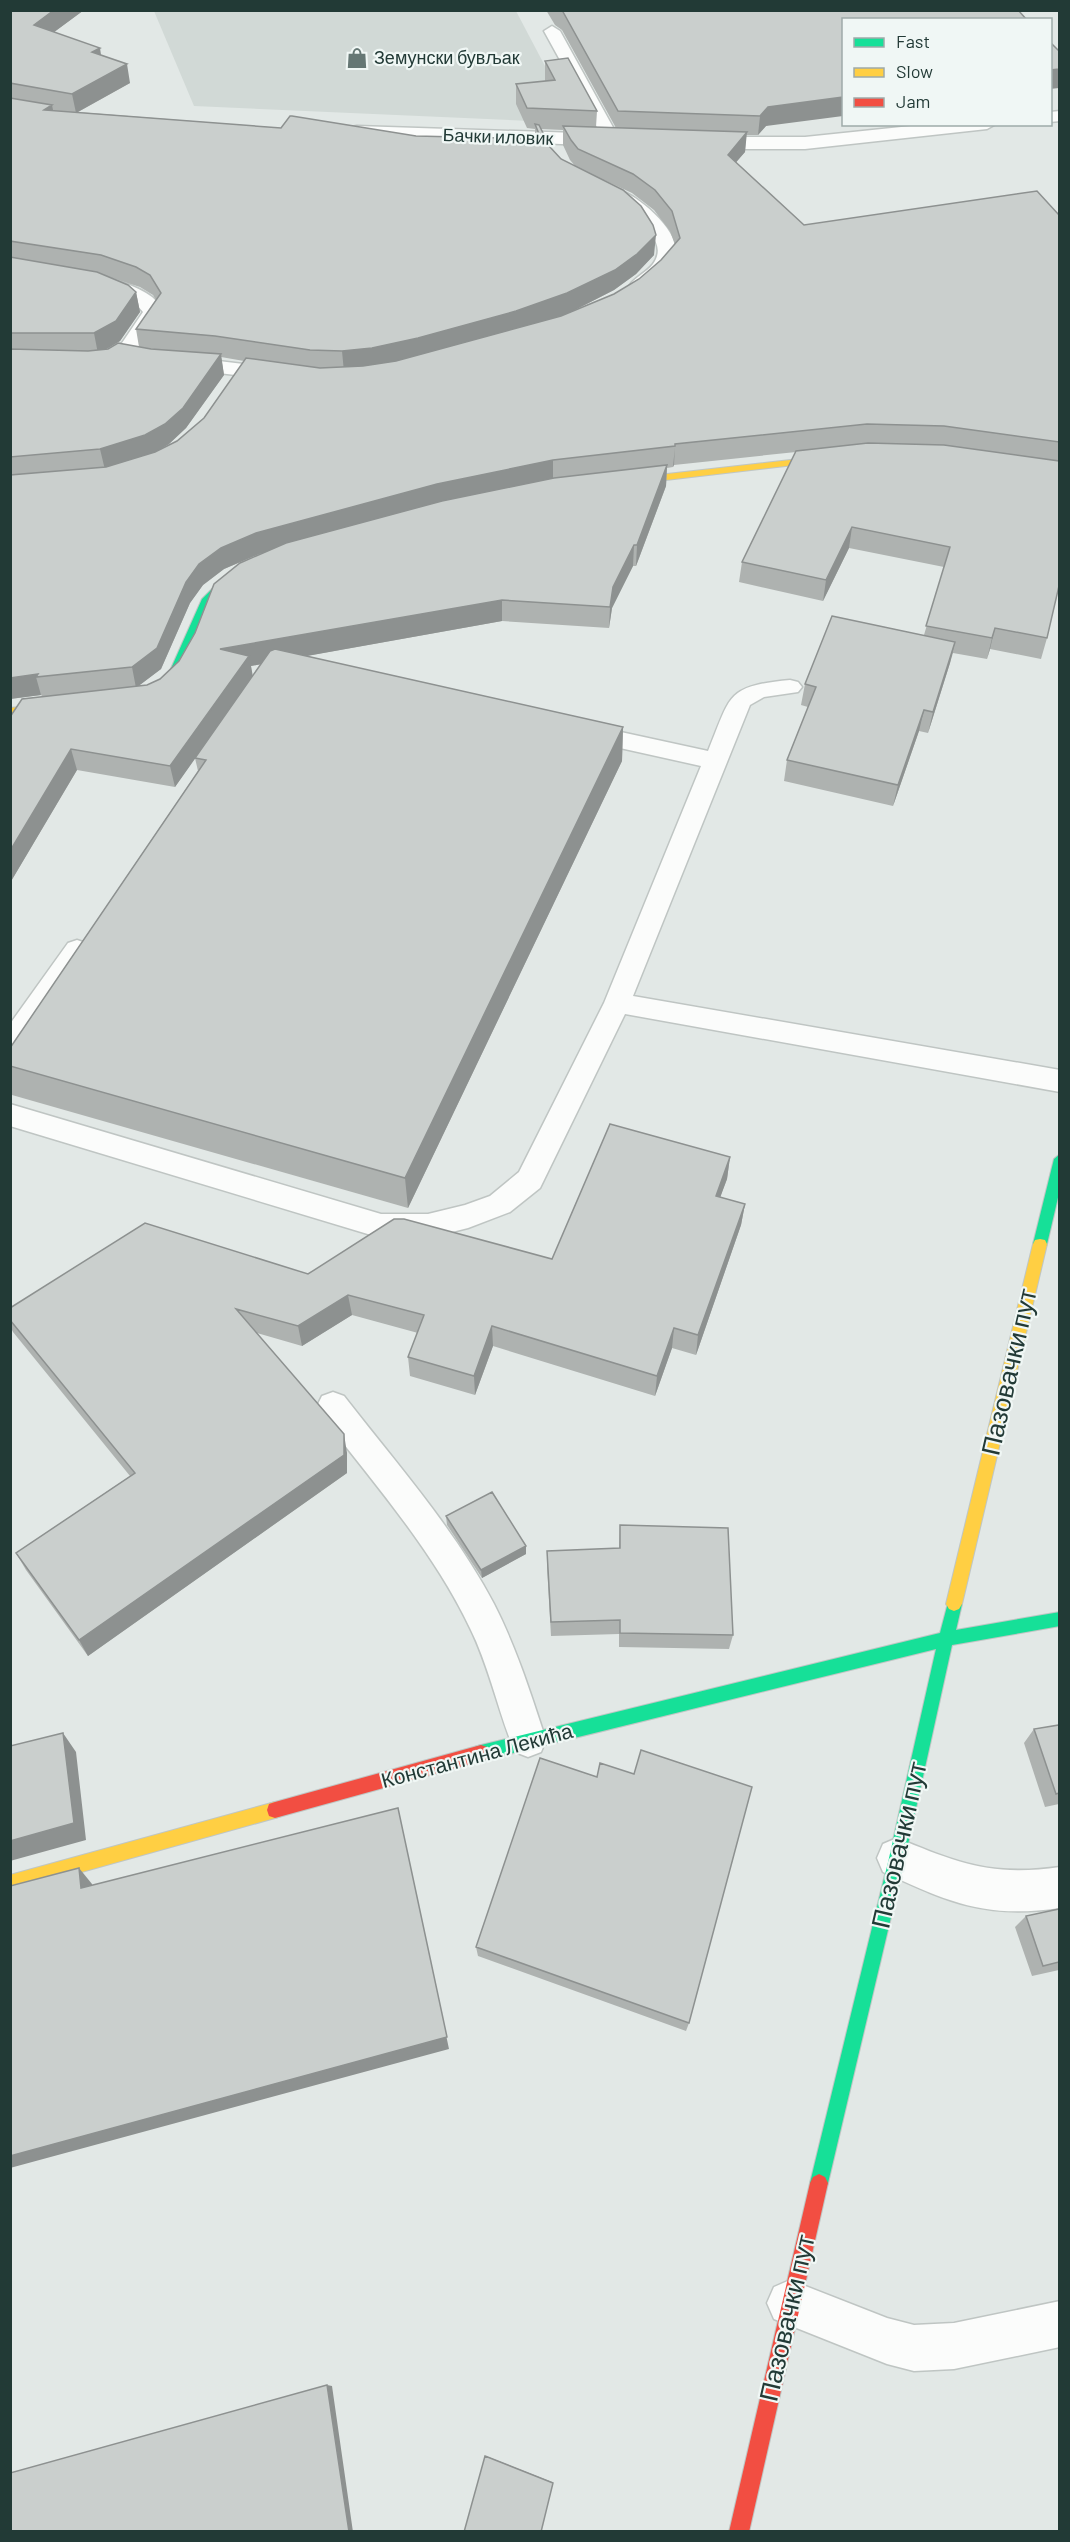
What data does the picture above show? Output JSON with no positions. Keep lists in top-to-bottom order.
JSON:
{
  "streets": {
    "street": ["Бачки иловик", "Пазовачки пут", "Константина Лекића"]
  },
  "crossings": [
    ["Пазовачки пут", "Константина Лекића"]
  ],
  "places": {
    "shop": ["Земунски бувљак"]
  },
  "legend": ["Fast", "Slow", "Jam"]
}
